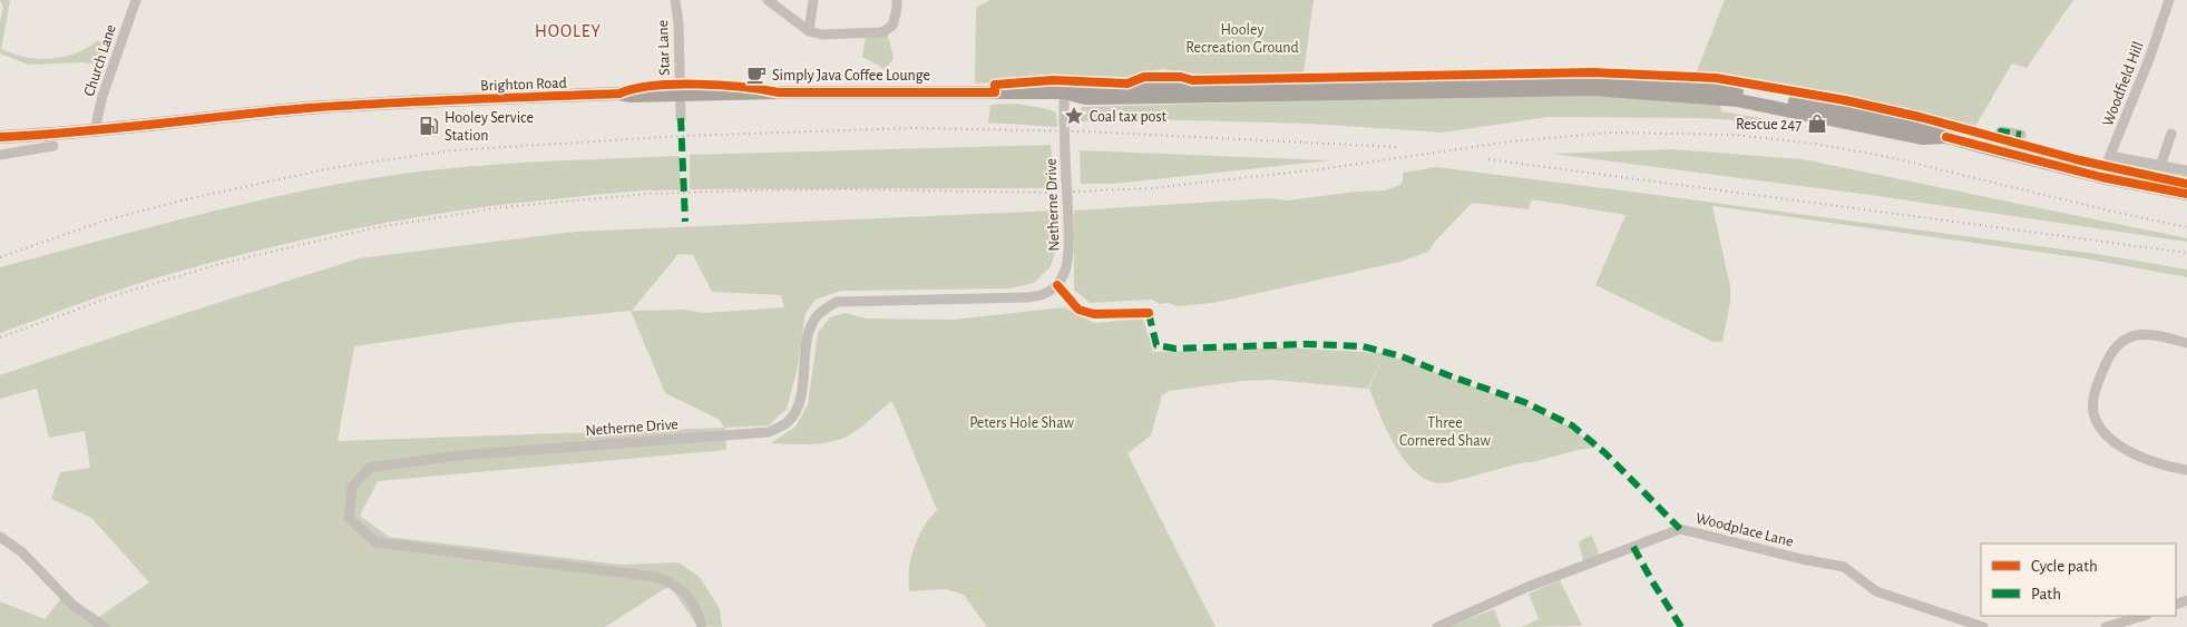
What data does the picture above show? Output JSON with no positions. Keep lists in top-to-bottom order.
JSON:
{
  "streets": {
    "highway": ["Brighton Road"],
    "street": [
      "Star Lane",
      "Church Lane",
      "Woodfield Hill",
      "Netherne Drive",
      "Woodplace Lane"
    ]
  },
  "crossings": [
    ["Star Lane", "Brighton Road"],
    ["Church Lane", "Brighton Road"],
    ["Brighton Road", "Woodfield Hill"],
    ["Brighton Road", "Netherne Drive"]
  ],
  "districts": ["HOOLEY"],
  "parks": ["Hooley Recreation Ground", "Peters Hole Shaw", "Three Cornered Shaw"],
  "places": {
    "cafe": ["Simply Java Coffee Lounge"],
    "place": ["Coal tax post"],
    "shop": ["Rescue 247"],
    "fuel station": ["Hooley Service Station"]
  },
  "legend": ["Cycle path", "Path"]
}
